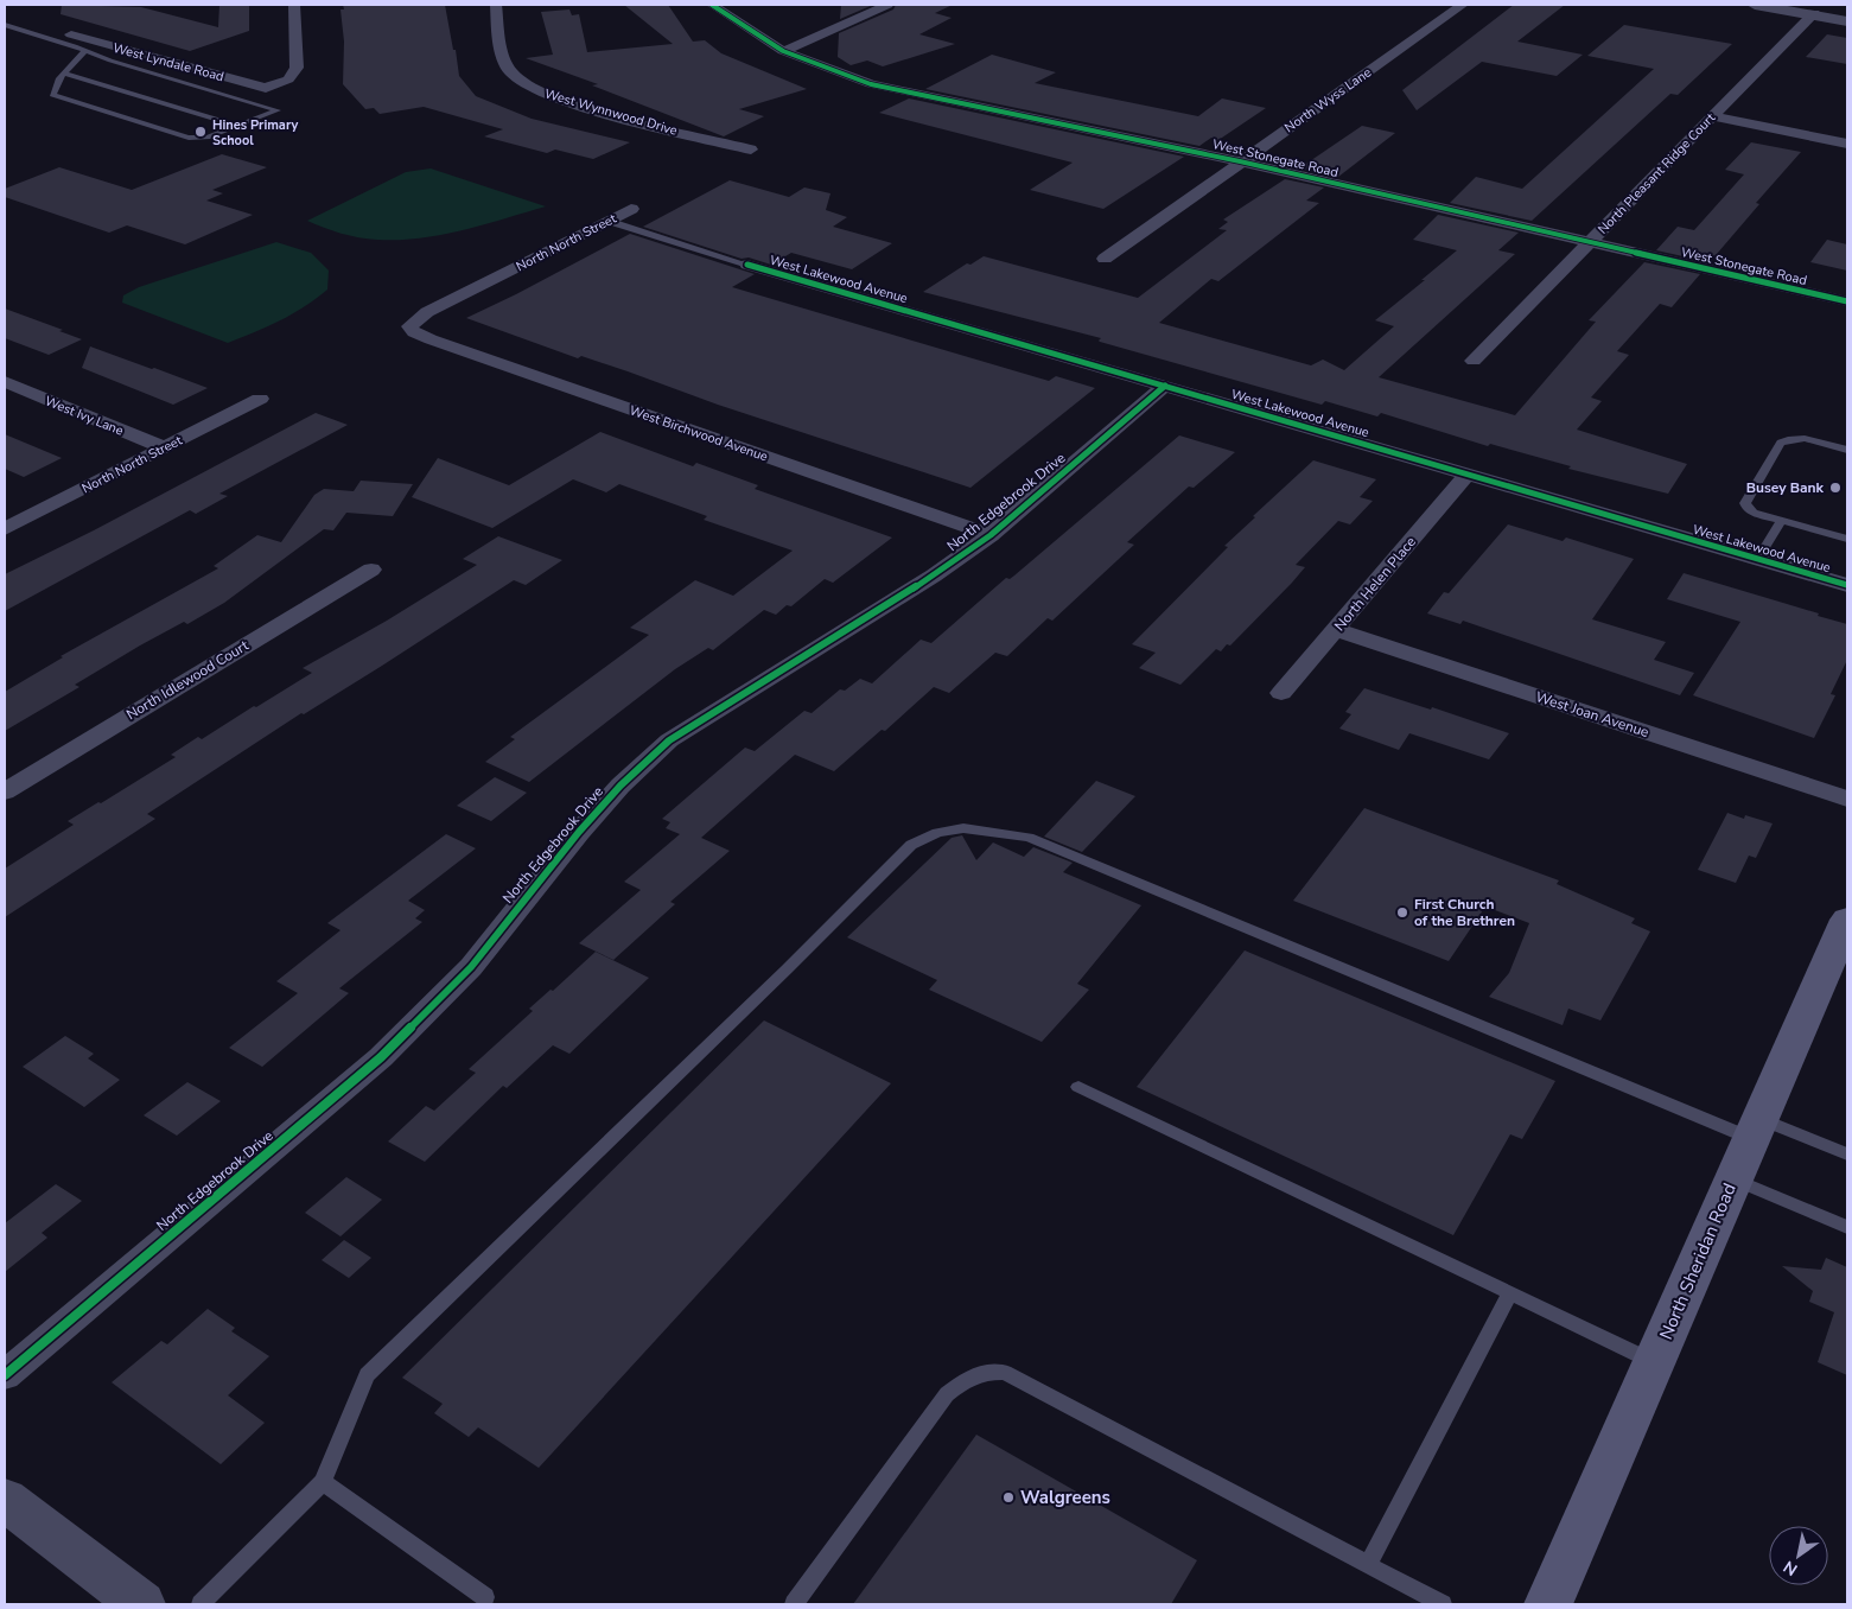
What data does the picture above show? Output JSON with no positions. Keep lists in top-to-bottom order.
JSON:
{
  "streets": {
    "main road": ["North Sheridan Road"],
    "street": [
      "West Lyndale Road",
      "North Wyss Lane",
      "West Wynnwood Drive",
      "West Stonegate Road",
      "North Pleasant Ridge Court",
      "North North Street",
      "West Lakewood Avenue",
      "West Ivy Lane",
      "West Birchwood Avenue",
      "North Edgebrook Drive",
      "North Helen Place",
      "North Idlewood Court",
      "West Joan Avenue"
    ]
  },
  "crossings": [
    ["North Wyss Lane", "West Stonegate Road"],
    ["West Stonegate Road", "North Pleasant Ridge Court"],
    ["North North Street", "West Ivy Lane"],
    ["North North Street", "West Birchwood Avenue"],
    ["West Lakewood Avenue", "North Edgebrook Drive"],
    ["West Lakewood Avenue", "North Helen Place"],
    ["West Birchwood Avenue", "North Edgebrook Drive"],
    ["North Helen Place", "West Joan Avenue"]
  ],
  "places": [
    "Hines Primary School",
    "Busey Bank",
    "First Church of the Brethren",
    "Walgreens"
  ],
  "north": "bottom left"
}
